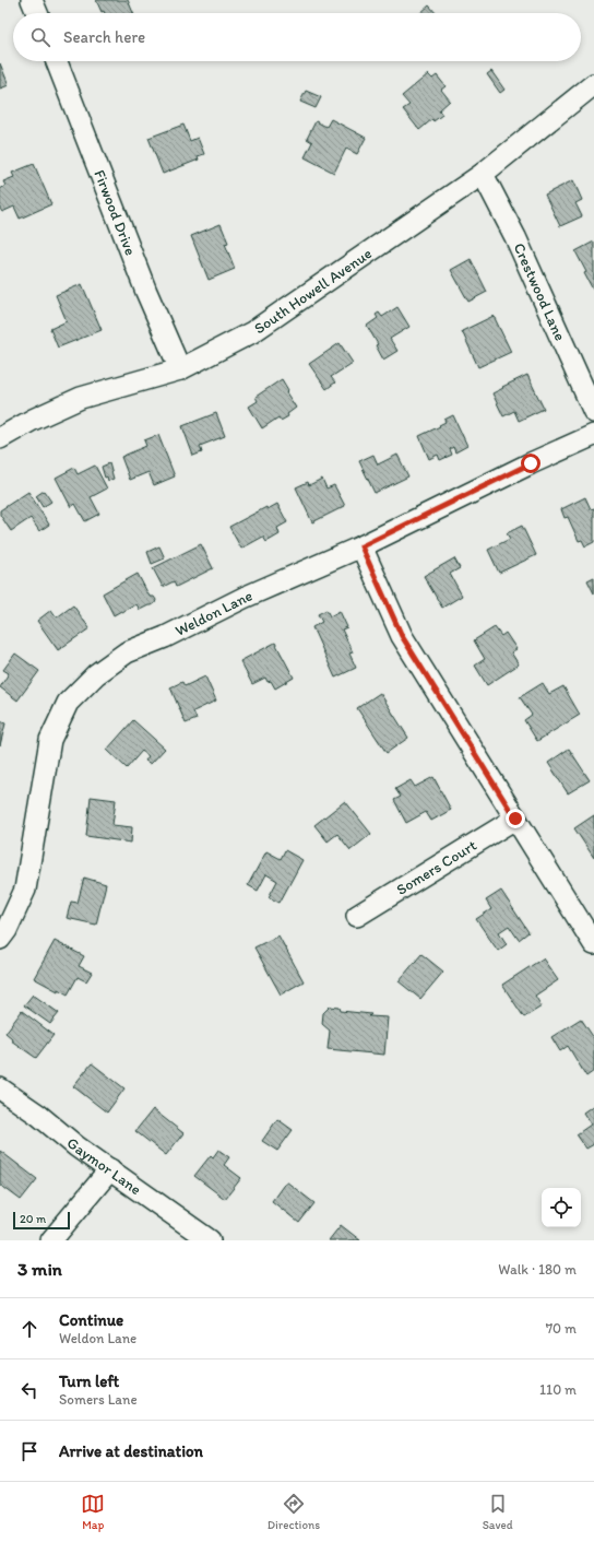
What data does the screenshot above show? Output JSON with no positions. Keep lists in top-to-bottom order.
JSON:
{
  "streets": {
    "street": [
      "Firwood Drive",
      "South Howell Avenue",
      "Crestwood Lane",
      "Weldon Lane",
      "Somers Court",
      "Gaymor Lane"
    ]
  },
  "crossings": [
    ["Firwood Drive", "South Howell Avenue"],
    ["South Howell Avenue", "Crestwood Lane"]
  ],
  "scale_bar": "20 m",
  "page": {
    "search": "Search here",
    "scale": "20 m",
    "heading": ["3 min", "Walk · 180 m"],
    "list": [
      ["Continue", "Weldon Lane", "70 m"],
      ["Turn left", "Somers Lane", "110 m"],
      "Arrive at destination"
    ],
    "nav": ["Map", "Directions", "Saved"]
  }
}
